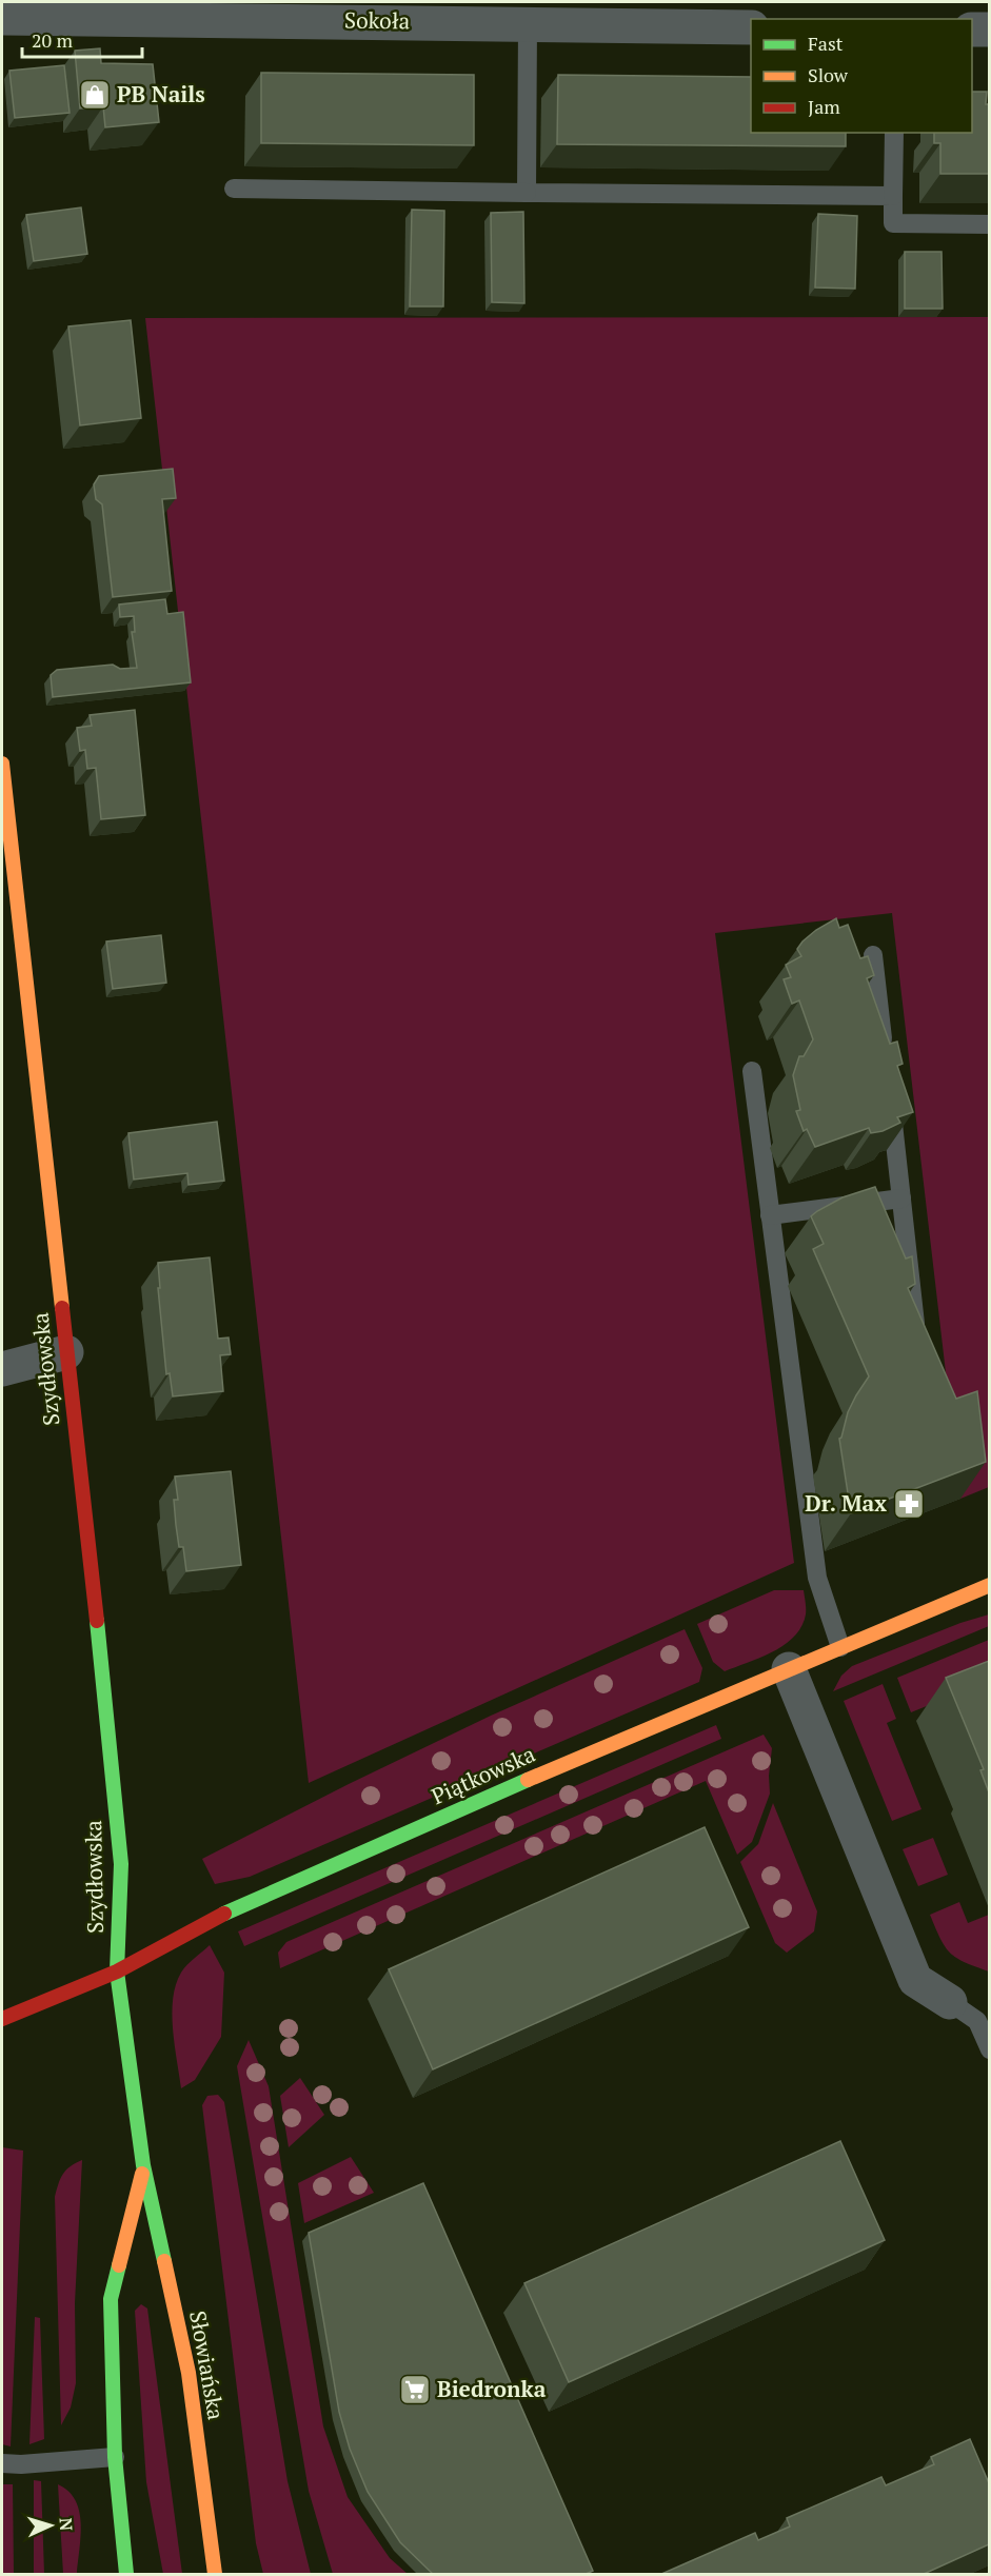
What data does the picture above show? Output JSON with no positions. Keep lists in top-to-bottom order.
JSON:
{
  "streets": {
    "street": [
      "Sokoła",
      "Szydłowska",
      "Piątkowska",
      "Słowiańska"
    ]
  },
  "crossings": [
    ["Szydłowska", "Piątkowska"],
    ["Szydłowska", "Słowiańska"],
    ["Piątkowska", "Słowiańska"]
  ],
  "places": {
    "shop": ["PB Nails"],
    "pharmacy": ["Dr. Max"],
    "supermarket": ["Biedronka"]
  },
  "legend": ["Fast", "Slow", "Jam"],
  "scale_bar": "20 m",
  "north": "right"
}
